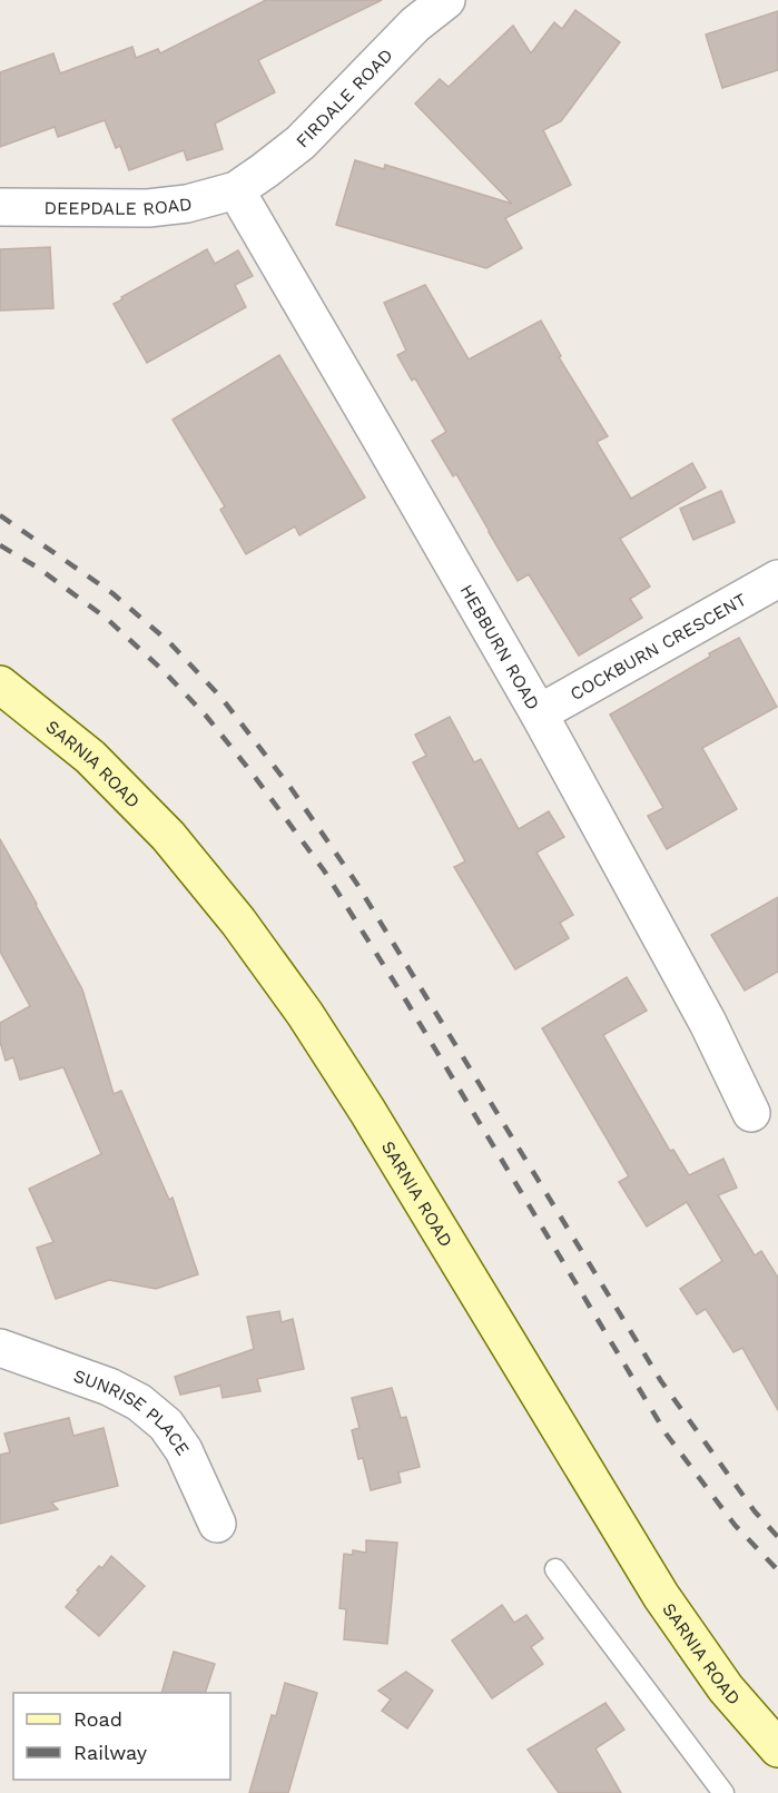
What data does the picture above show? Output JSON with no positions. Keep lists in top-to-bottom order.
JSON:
{
  "streets": {
    "main road": ["SARNIA ROAD"],
    "street": [
      "FIRDALE ROAD",
      "DEEPDALE ROAD",
      "COCKBURN CRESCENT",
      "HEBBURN ROAD",
      "SUNRISE PLACE"
    ]
  },
  "crossings": [
    ["FIRDALE ROAD", "DEEPDALE ROAD"],
    ["FIRDALE ROAD", "HEBBURN ROAD"],
    ["DEEPDALE ROAD", "HEBBURN ROAD"],
    ["COCKBURN CRESCENT", "HEBBURN ROAD"]
  ],
  "legend": ["Road", "Railway"]
}
